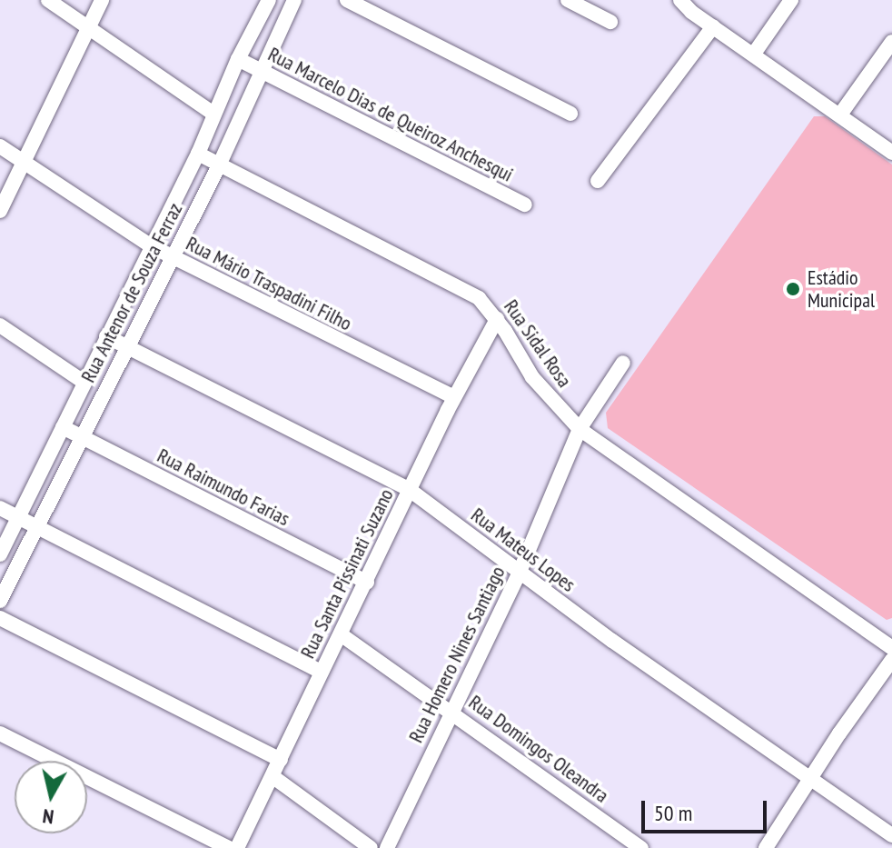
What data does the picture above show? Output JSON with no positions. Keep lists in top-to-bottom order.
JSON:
{
  "streets": {
    "street": [
      "Rua Marcelo Dias de Queiroz Anchesqui",
      "Rua Mário Traspadini Filho",
      "Rua Antenor de Souza Ferraz",
      "Rua Sidal Rosa",
      "Rua Raimundo Farias",
      "Rua Mateus Lopes",
      "Rua Santa Pissinati Suzano",
      "Rua Homero Nines Santiago",
      "Rua Domingos Oleandra"
    ]
  },
  "crossings": [
    ["Rua Marcelo Dias de Queiroz Anchesqui", "Rua Antenor de Souza Ferraz"],
    ["Rua Mário Traspadini Filho", "Rua Antenor de Souza Ferraz"],
    ["Rua Mário Traspadini Filho", "Rua Santa Pissinati Suzano"],
    ["Rua Antenor de Souza Ferraz", "Rua Sidal Rosa"],
    ["Rua Antenor de Souza Ferraz", "Rua Raimundo Farias"],
    ["Rua Antenor de Souza Ferraz", "Rua Mateus Lopes"],
    ["Rua Sidal Rosa", "Rua Santa Pissinati Suzano"],
    ["Rua Sidal Rosa", "Rua Homero Nines Santiago"],
    ["Rua Raimundo Farias", "Rua Santa Pissinati Suzano"],
    ["Rua Mateus Lopes", "Rua Santa Pissinati Suzano"],
    ["Rua Mateus Lopes", "Rua Homero Nines Santiago"],
    ["Rua Santa Pissinati Suzano", "Rua Domingos Oleandra"],
    ["Rua Homero Nines Santiago", "Rua Domingos Oleandra"]
  ],
  "places": ["Estádio Municipal"],
  "scale_bar": "50 m",
  "north": "bottom"
}
